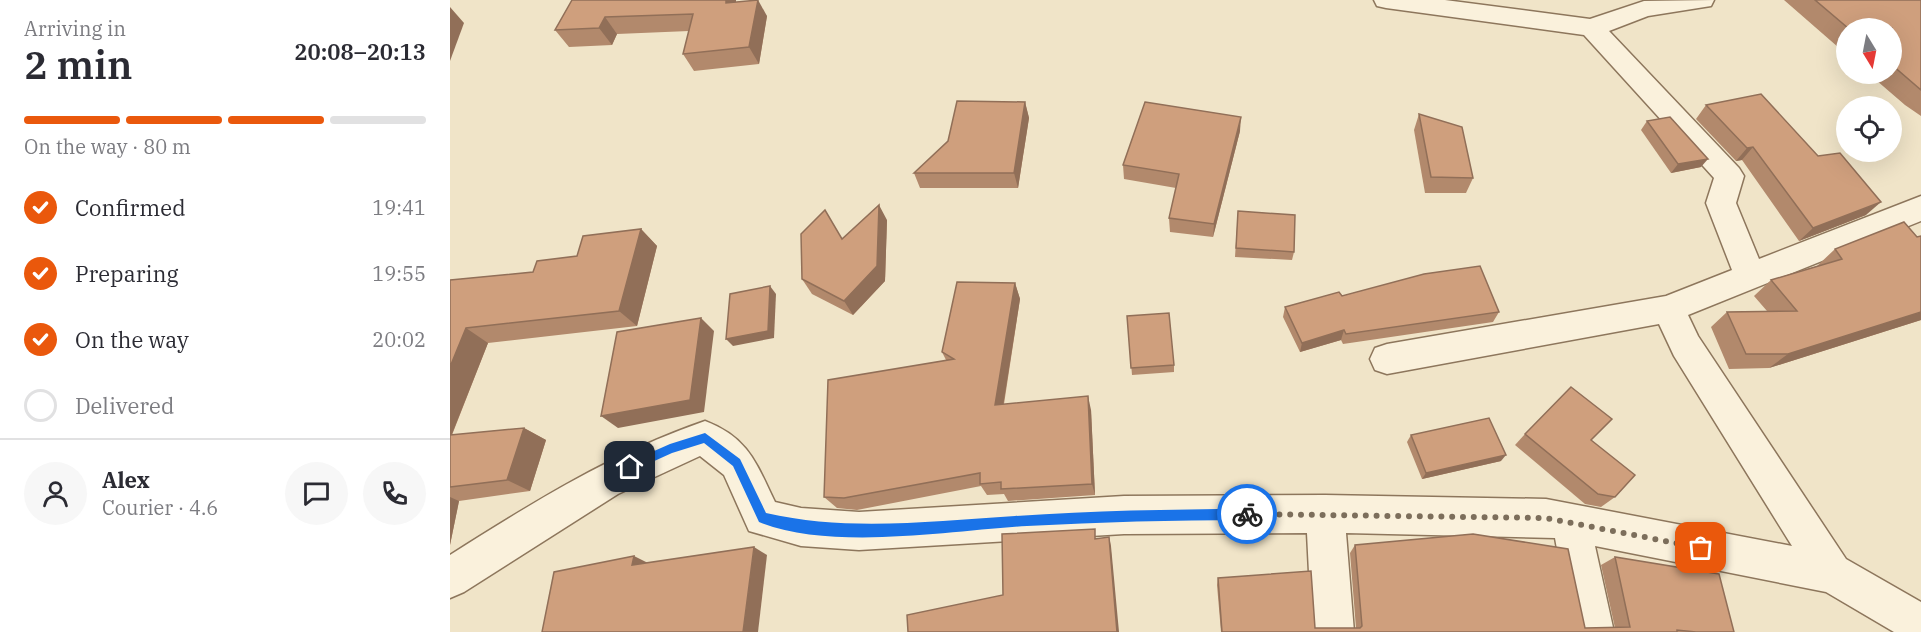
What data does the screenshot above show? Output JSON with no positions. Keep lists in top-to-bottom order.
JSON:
{
  "north": "bottom",
  "page": {
    "heading": ["2 min", "Arriving in", "20:08–20:13"],
    "panel": ["Alex", "Courier · 4.6"],
    "bar": "On the way · 80 m",
    "list": [
      ["Confirmed", "19:41"],
      ["Preparing", "19:55"],
      ["On the way", "20:02"],
      "Delivered"
    ]
  }
}
